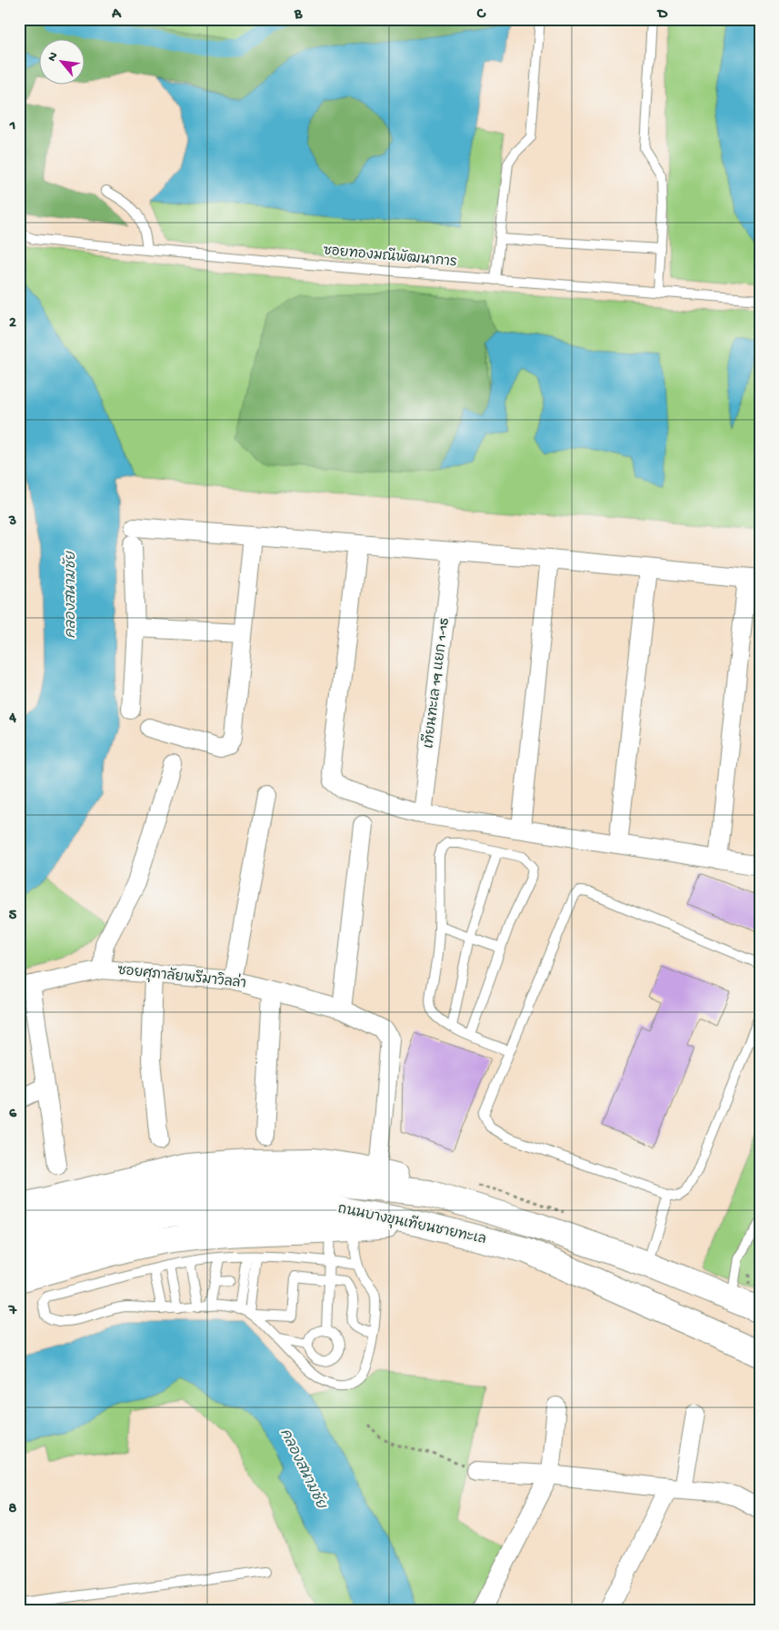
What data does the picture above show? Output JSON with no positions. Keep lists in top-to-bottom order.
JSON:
{
  "streets": {
    "main road": ["ถนนบางขุนเทียนชายทะเล"],
    "street": ["เทียนทะเล 19 แยก 1-15", "ซอยศุภาลัยพรีมาวิลล่า"],
    "lane": ["ซอยทองมณีพัฒนาการ"]
  },
  "water": ["คลองสนามชัย"],
  "north": "top left",
  "grid": {
    "columns": [
      "A",
      "B",
      "C",
      "D"
    ],
    "rows": [
      "1",
      "2",
      "3",
      "4",
      "5",
      "6",
      "7",
      "8"
    ]
  }
}
